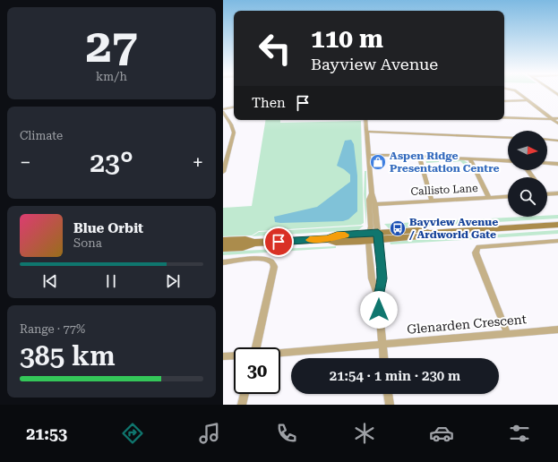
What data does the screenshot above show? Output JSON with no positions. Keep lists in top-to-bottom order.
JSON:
{
  "streets": {
    "street": ["Callisto Lane", "Glenarden Crescent"]
  },
  "places": {
    "shop": ["Aspen Ridge Presentation Centre"],
    "bus stop": ["Bayview Avenue / Ardworld Gate"]
  },
  "north": "right",
  "page": {
    "tile": [
      ["27", "km/h"],
      "Climate",
      ["Range · 77%", "385 km"]
    ],
    "turn": ["110 m", "Bayview Avenue"],
    "then": "Then",
    "heat": ["−", "23°", "+"],
    "song": ["Blue Orbit", "Sona"],
    "limit": "30",
    "trip": "21:54 · 1 min · 230 m",
    "tabs": "21:53"
  }
}
